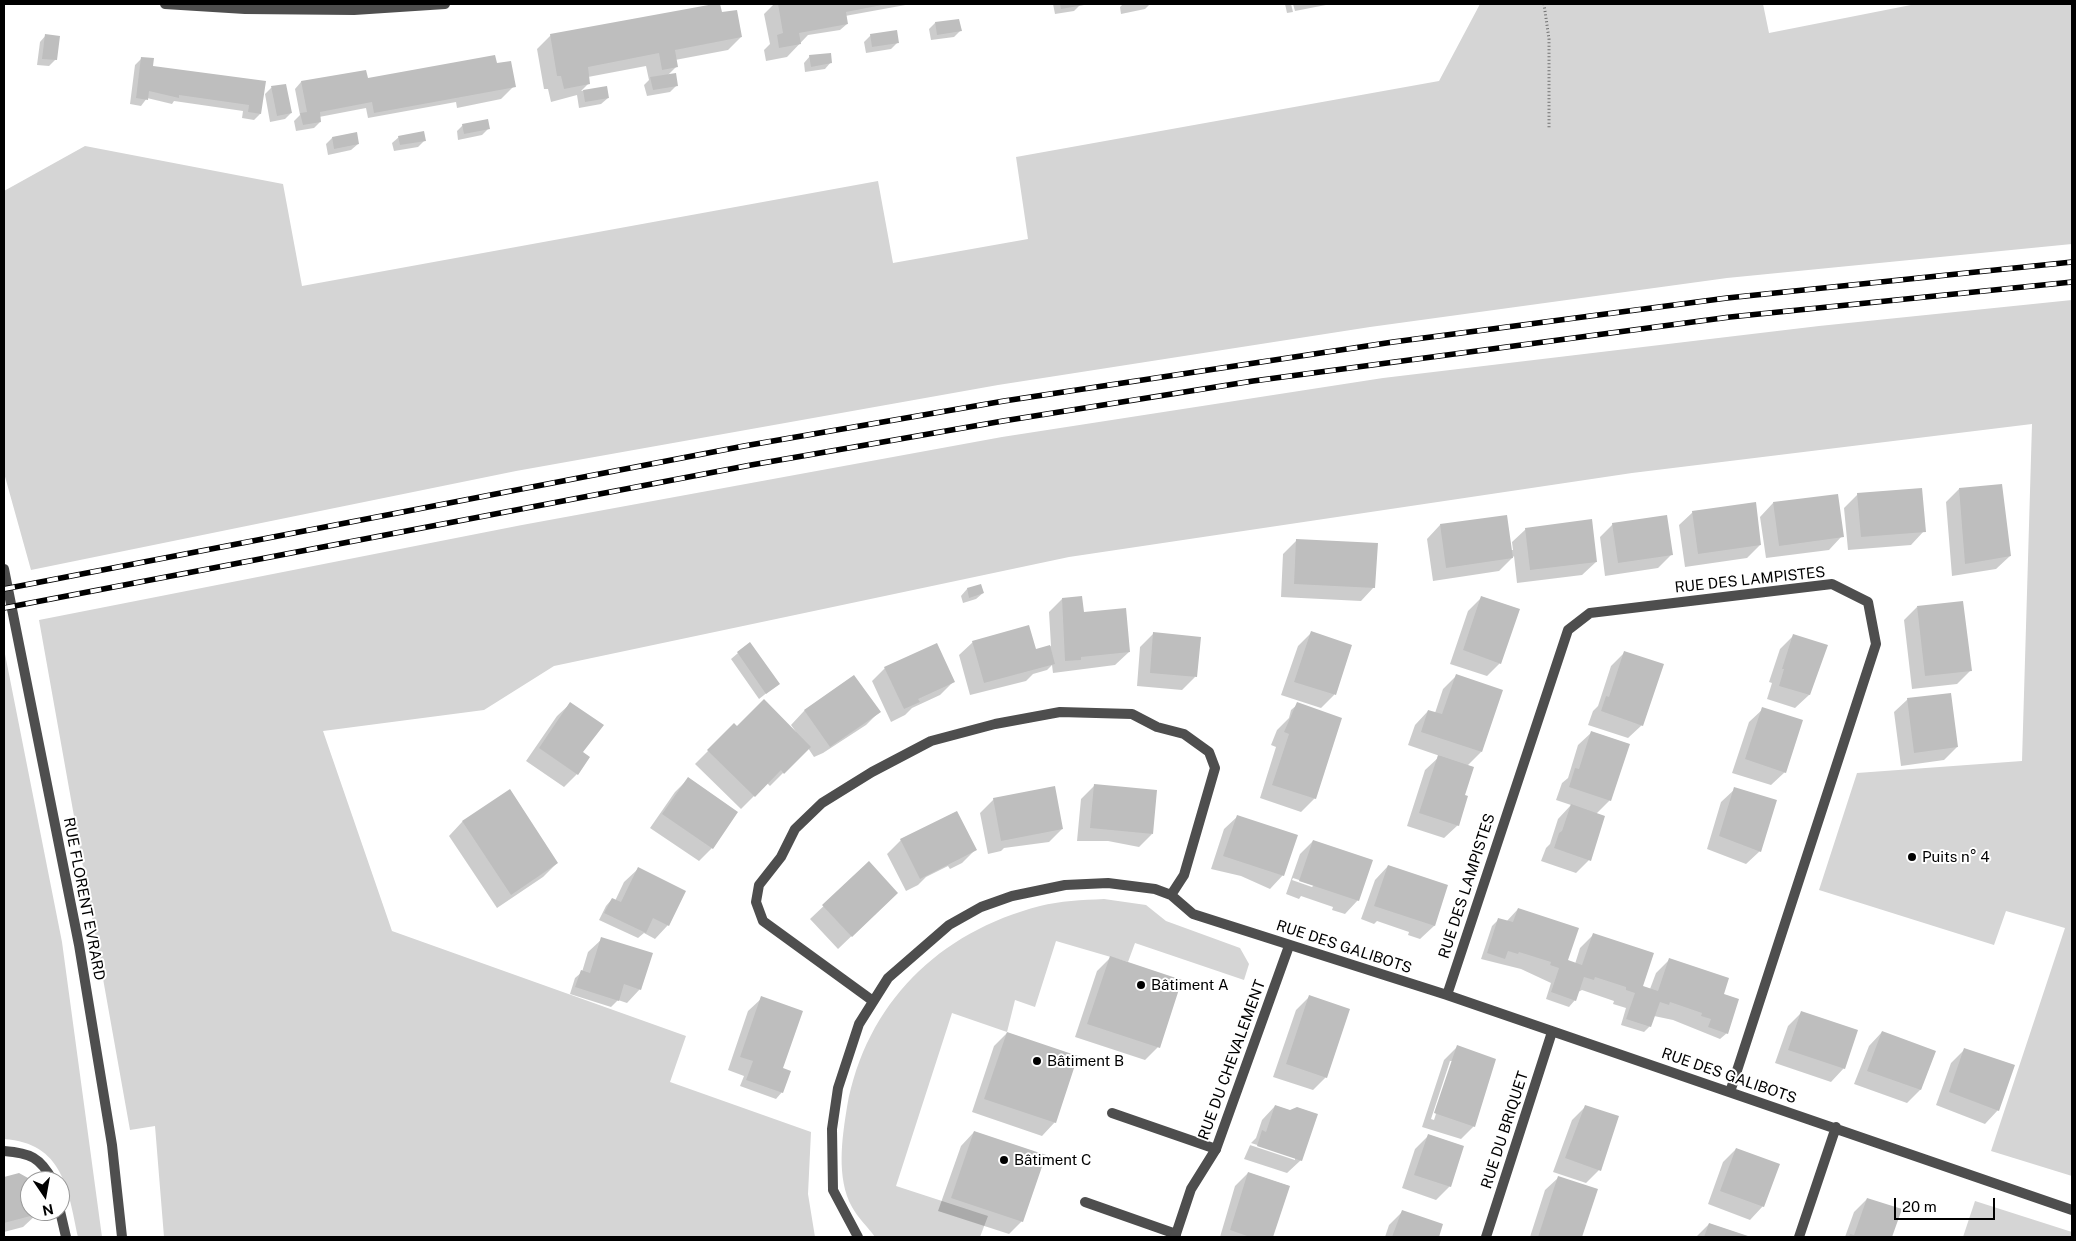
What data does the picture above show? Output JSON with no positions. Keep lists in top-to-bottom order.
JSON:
{
  "streets": {
    "street": [
      "RUE DES LAMPISTES",
      "RUE FLORENT EVRARD",
      "RUE DES GALIBOTS",
      "RUE DU CHEVALEMENT",
      "RUE DU BRIQUET"
    ]
  },
  "crossings": [
    ["RUE DES LAMPISTES", "RUE DES GALIBOTS"],
    ["RUE DES GALIBOTS", "RUE DU CHEVALEMENT"],
    ["RUE DES GALIBOTS", "RUE DU BRIQUET"]
  ],
  "places": [
    "Puits n° 4",
    "Bâtiment A",
    "Bâtiment B",
    "Bâtiment C"
  ],
  "scale_bar": "20 m",
  "north": "bottom"
}
